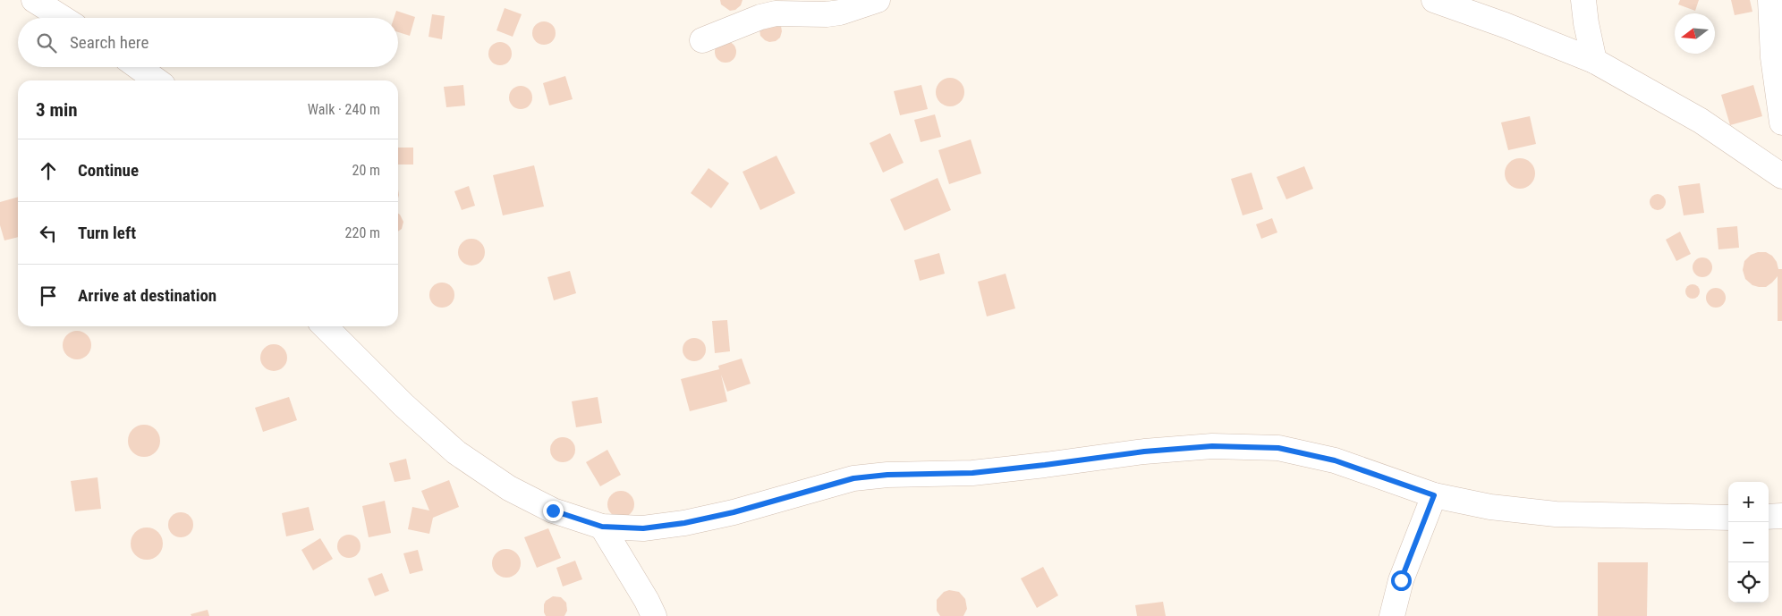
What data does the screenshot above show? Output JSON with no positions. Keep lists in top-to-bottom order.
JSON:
{
  "north": "left",
  "page": {
    "search": "Search here",
    "heading": ["3 min", "Walk · 240 m"],
    "list": [
      ["Continue", "20 m"],
      ["Turn left", "220 m"],
      "Arrive at destination"
    ],
    "map_buttons": ["+", "−"]
  }
}
